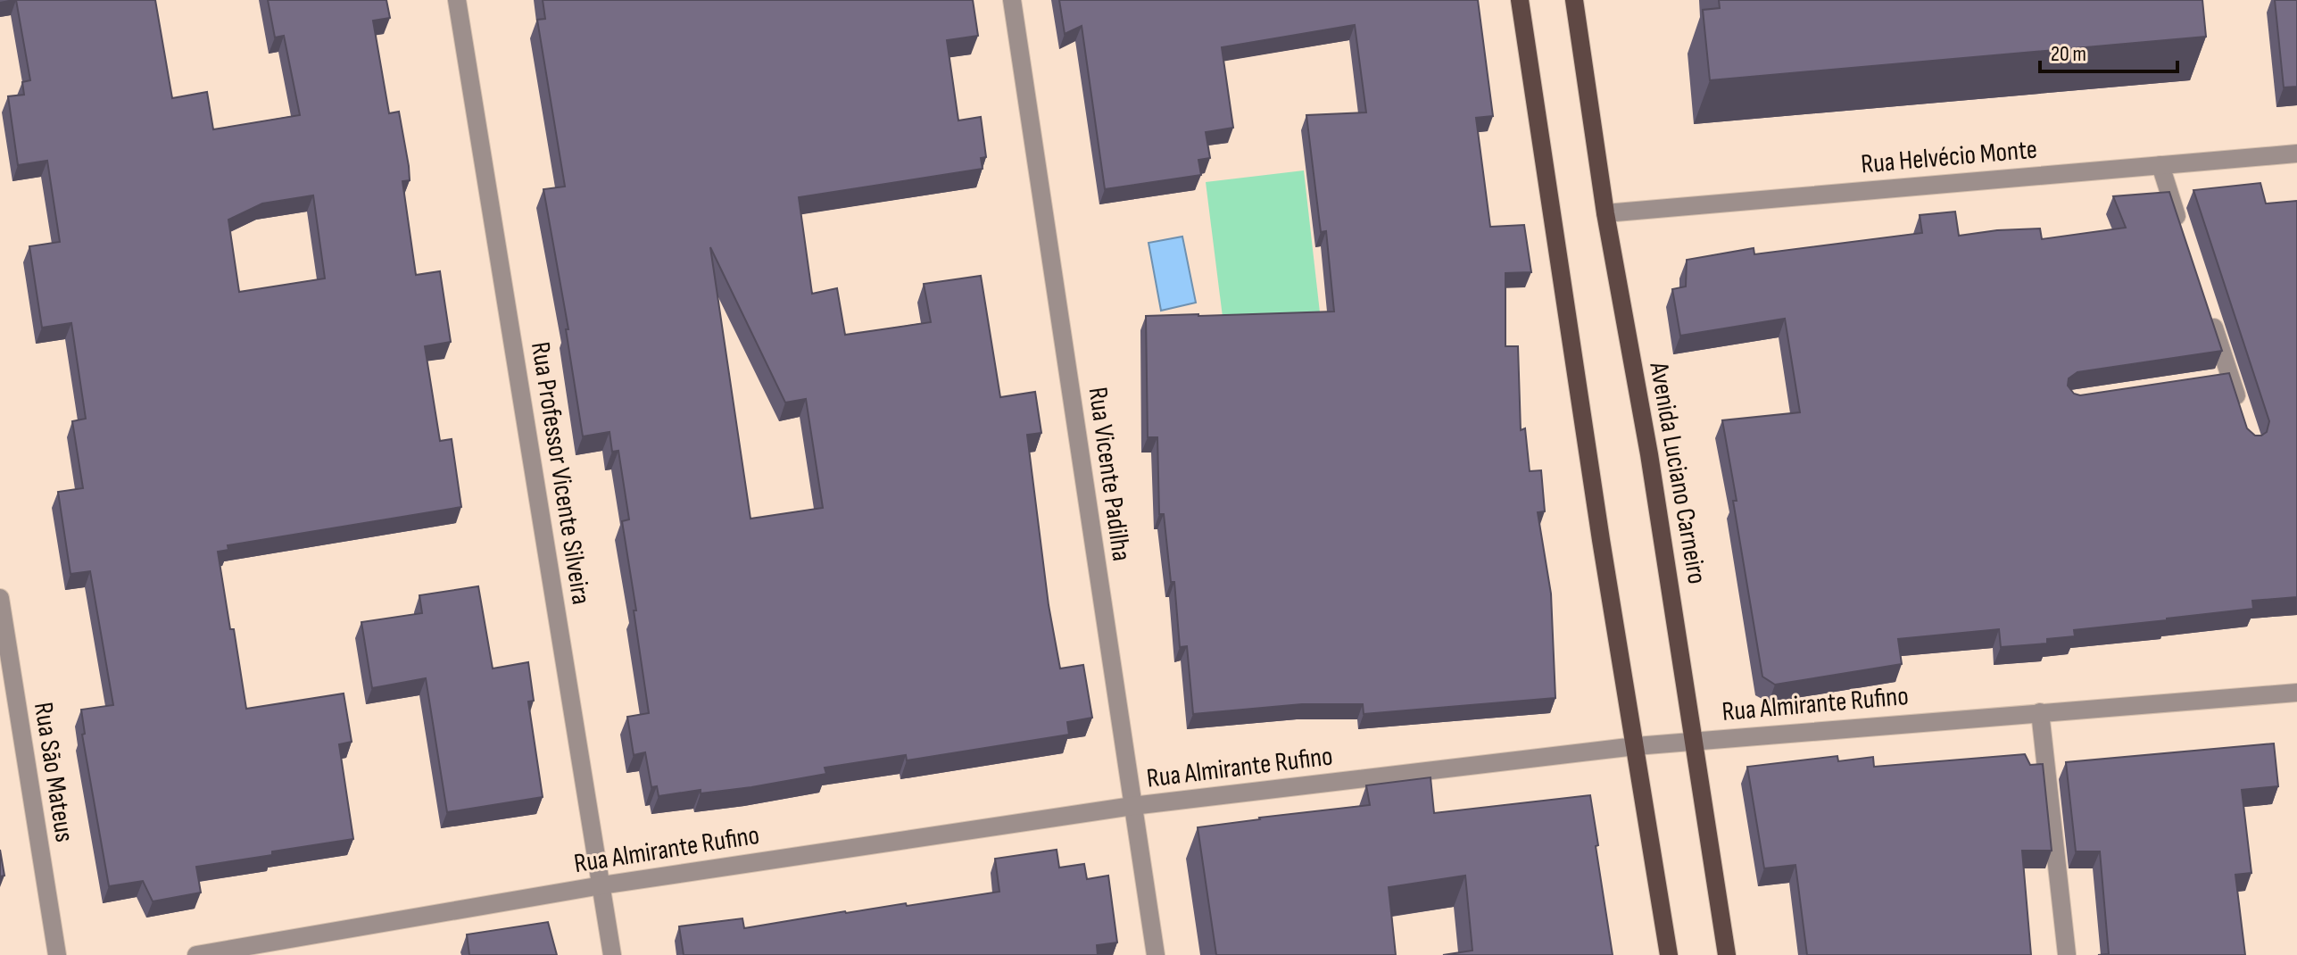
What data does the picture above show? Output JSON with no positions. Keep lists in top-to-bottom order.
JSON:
{
  "streets": {
    "main road": ["Avenida Luciano Carneiro"],
    "street": [
      "Rua Helvécio Monte",
      "Rua Professor Vicente Silveira",
      "Rua Vicente Padilha",
      "Rua Almirante Rufino",
      "Rua São Mateus"
    ]
  },
  "crossings": [
    ["Rua Helvécio Monte", "Avenida Luciano Carneiro"],
    ["Rua Professor Vicente Silveira", "Rua Almirante Rufino"],
    ["Avenida Luciano Carneiro", "Rua Almirante Rufino"],
    ["Rua Vicente Padilha", "Rua Almirante Rufino"]
  ],
  "scale_bar": "20 m"
}
